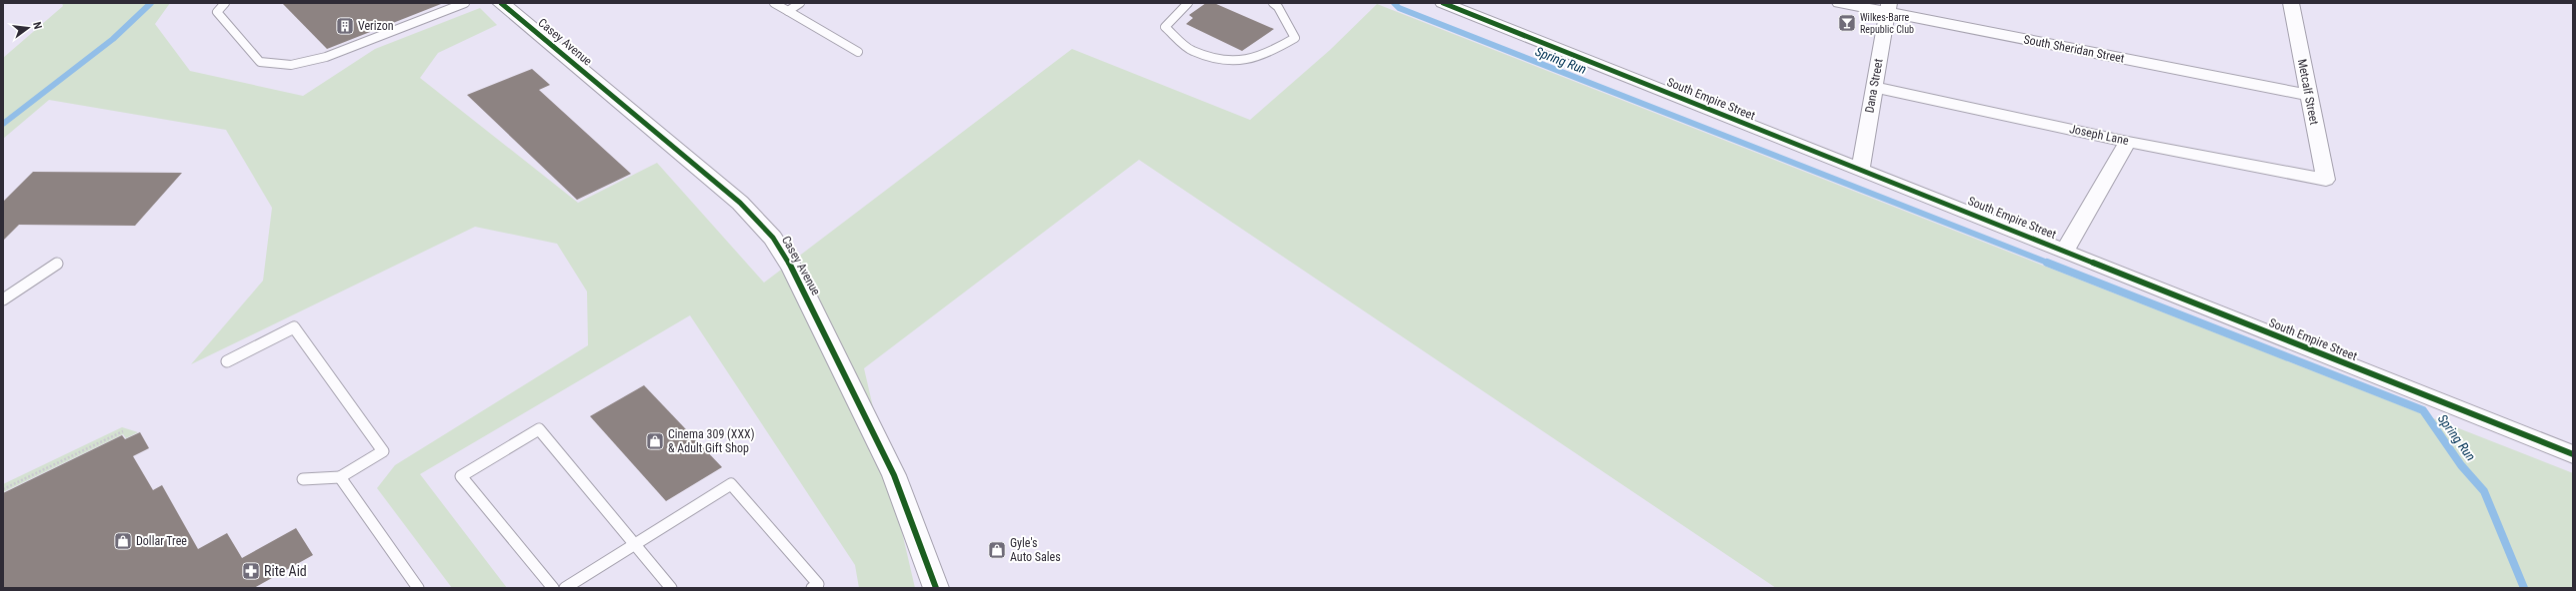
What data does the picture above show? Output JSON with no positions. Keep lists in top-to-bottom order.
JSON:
{
  "streets": {
    "street": [
      "Casey Avenue",
      "South Sheridan Street",
      "Dana Street",
      "Metcalf Street",
      "South Empire Street",
      "Joseph Lane"
    ]
  },
  "crossings": [
    ["South Sheridan Street", "Dana Street"],
    ["South Sheridan Street", "Metcalf Street"],
    ["Dana Street", "South Empire Street"],
    ["Dana Street", "Joseph Lane"],
    ["Metcalf Street", "Joseph Lane"]
  ],
  "water": ["Spring Run"],
  "places": {
    "bar": ["Wilkes-Barre Republic Club"],
    "building": ["Verizon"],
    "shop": ["Cinema 309 (XXX) & Adult Gift Shop", "Dollar Tree", "Gyle's Auto Sales"],
    "pharmacy": ["Rite Aid"]
  },
  "north": "right"
}
